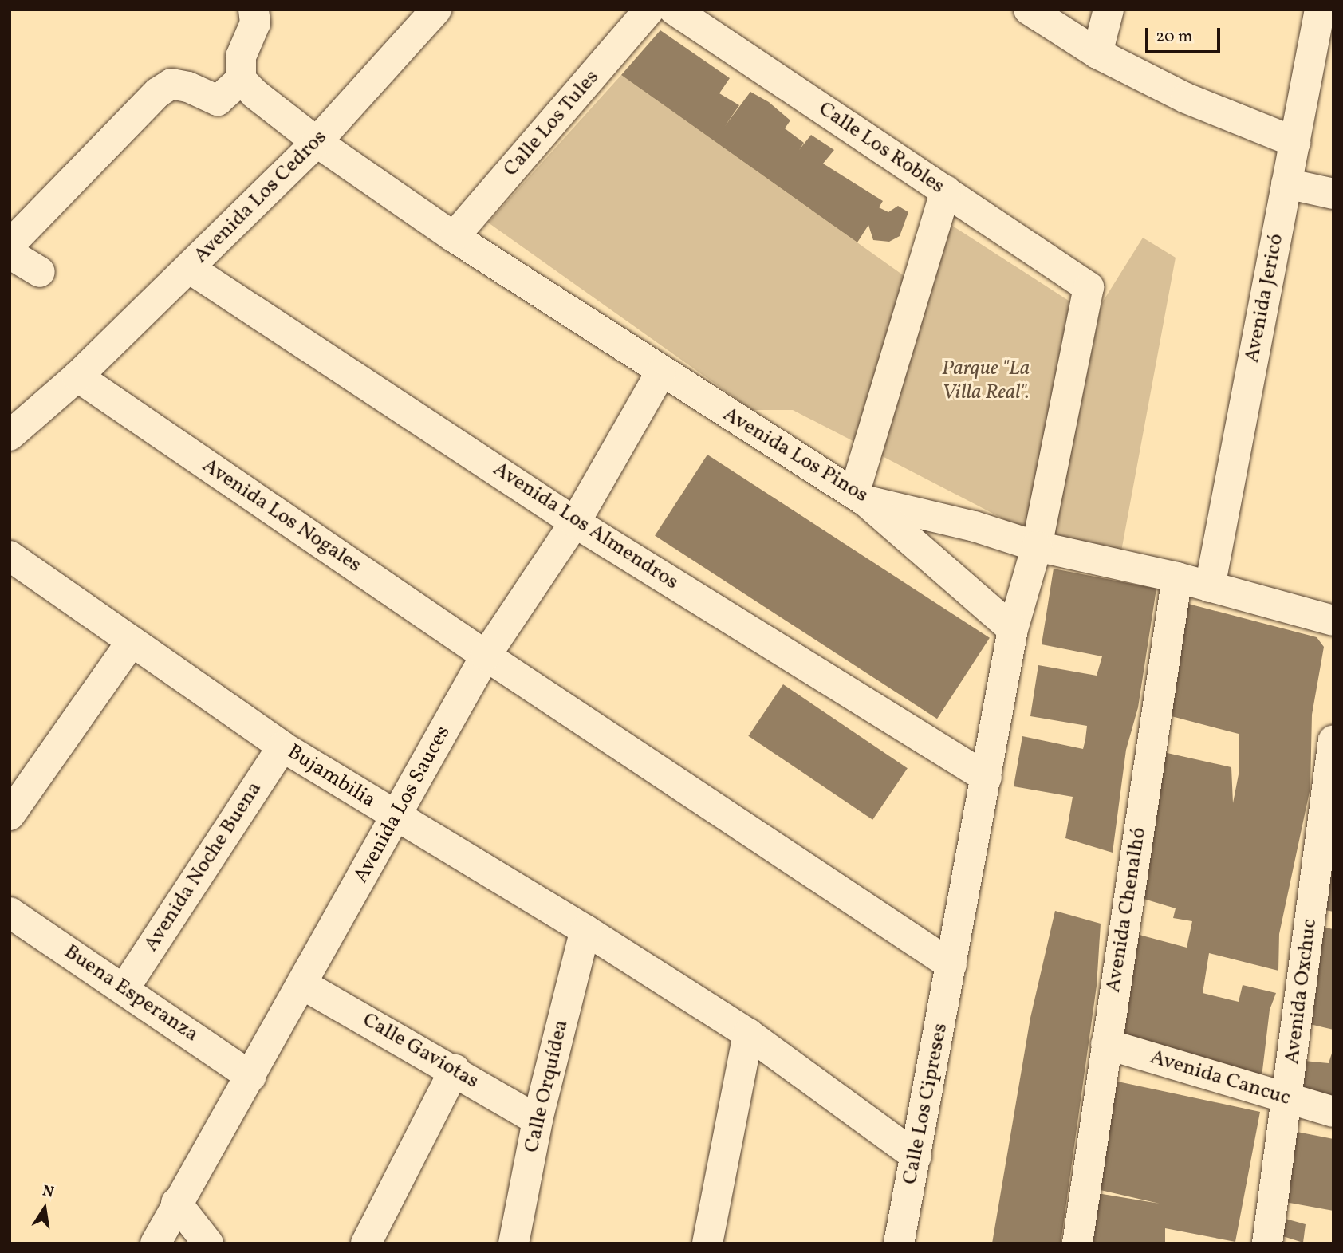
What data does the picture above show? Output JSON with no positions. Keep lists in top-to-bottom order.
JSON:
{
  "streets": {
    "street": [
      "Calle Los Tules",
      "Calle Los Robles",
      "Avenida Los Cedros",
      "Avenida Jericó",
      "Avenida Los Pinos",
      "Avenida Los Nogales",
      "Avenida Los Almendros",
      "Bujambilia",
      "Avenida Los Sauces",
      "Avenida Noche Buena",
      "Avenida Chenalhó",
      "Avenida Oxchuc",
      "Buena Esperanza",
      "Calle Gaviotas",
      "Avenida Cancuc",
      "Calle Orquídea",
      "Calle Los Cipreses"
    ]
  },
  "crossings": [
    ["Calle Los Tules", "Avenida Los Pinos"],
    ["Calle Los Robles", "Calle Los Cipreses"],
    ["Avenida Los Cedros", "Avenida Los Pinos"],
    ["Avenida Los Cedros", "Avenida Los Nogales"],
    ["Avenida Los Cedros", "Avenida Los Almendros"],
    ["Avenida Jericó", "Avenida Los Pinos"],
    ["Avenida Los Pinos", "Avenida Los Sauces"],
    ["Avenida Los Pinos", "Avenida Chenalhó"],
    ["Avenida Los Pinos", "Calle Los Cipreses"],
    ["Avenida Los Nogales", "Avenida Los Sauces"],
    ["Avenida Los Nogales", "Calle Los Cipreses"],
    ["Avenida Los Almendros", "Avenida Los Sauces"],
    ["Avenida Los Almendros", "Calle Los Cipreses"],
    ["Bujambilia", "Avenida Los Sauces"],
    ["Bujambilia", "Avenida Noche Buena"],
    ["Bujambilia", "Calle Orquídea"],
    ["Bujambilia", "Calle Los Cipreses"],
    ["Avenida Los Sauces", "Buena Esperanza"],
    ["Avenida Los Sauces", "Calle Gaviotas"],
    ["Avenida Noche Buena", "Buena Esperanza"],
    ["Avenida Chenalhó", "Avenida Cancuc"],
    ["Avenida Oxchuc", "Avenida Cancuc"],
    ["Calle Gaviotas", "Calle Orquídea"]
  ],
  "parks": ["Parque \"La Villa Real\"."],
  "scale_bar": "20 m",
  "north": "top"
}
